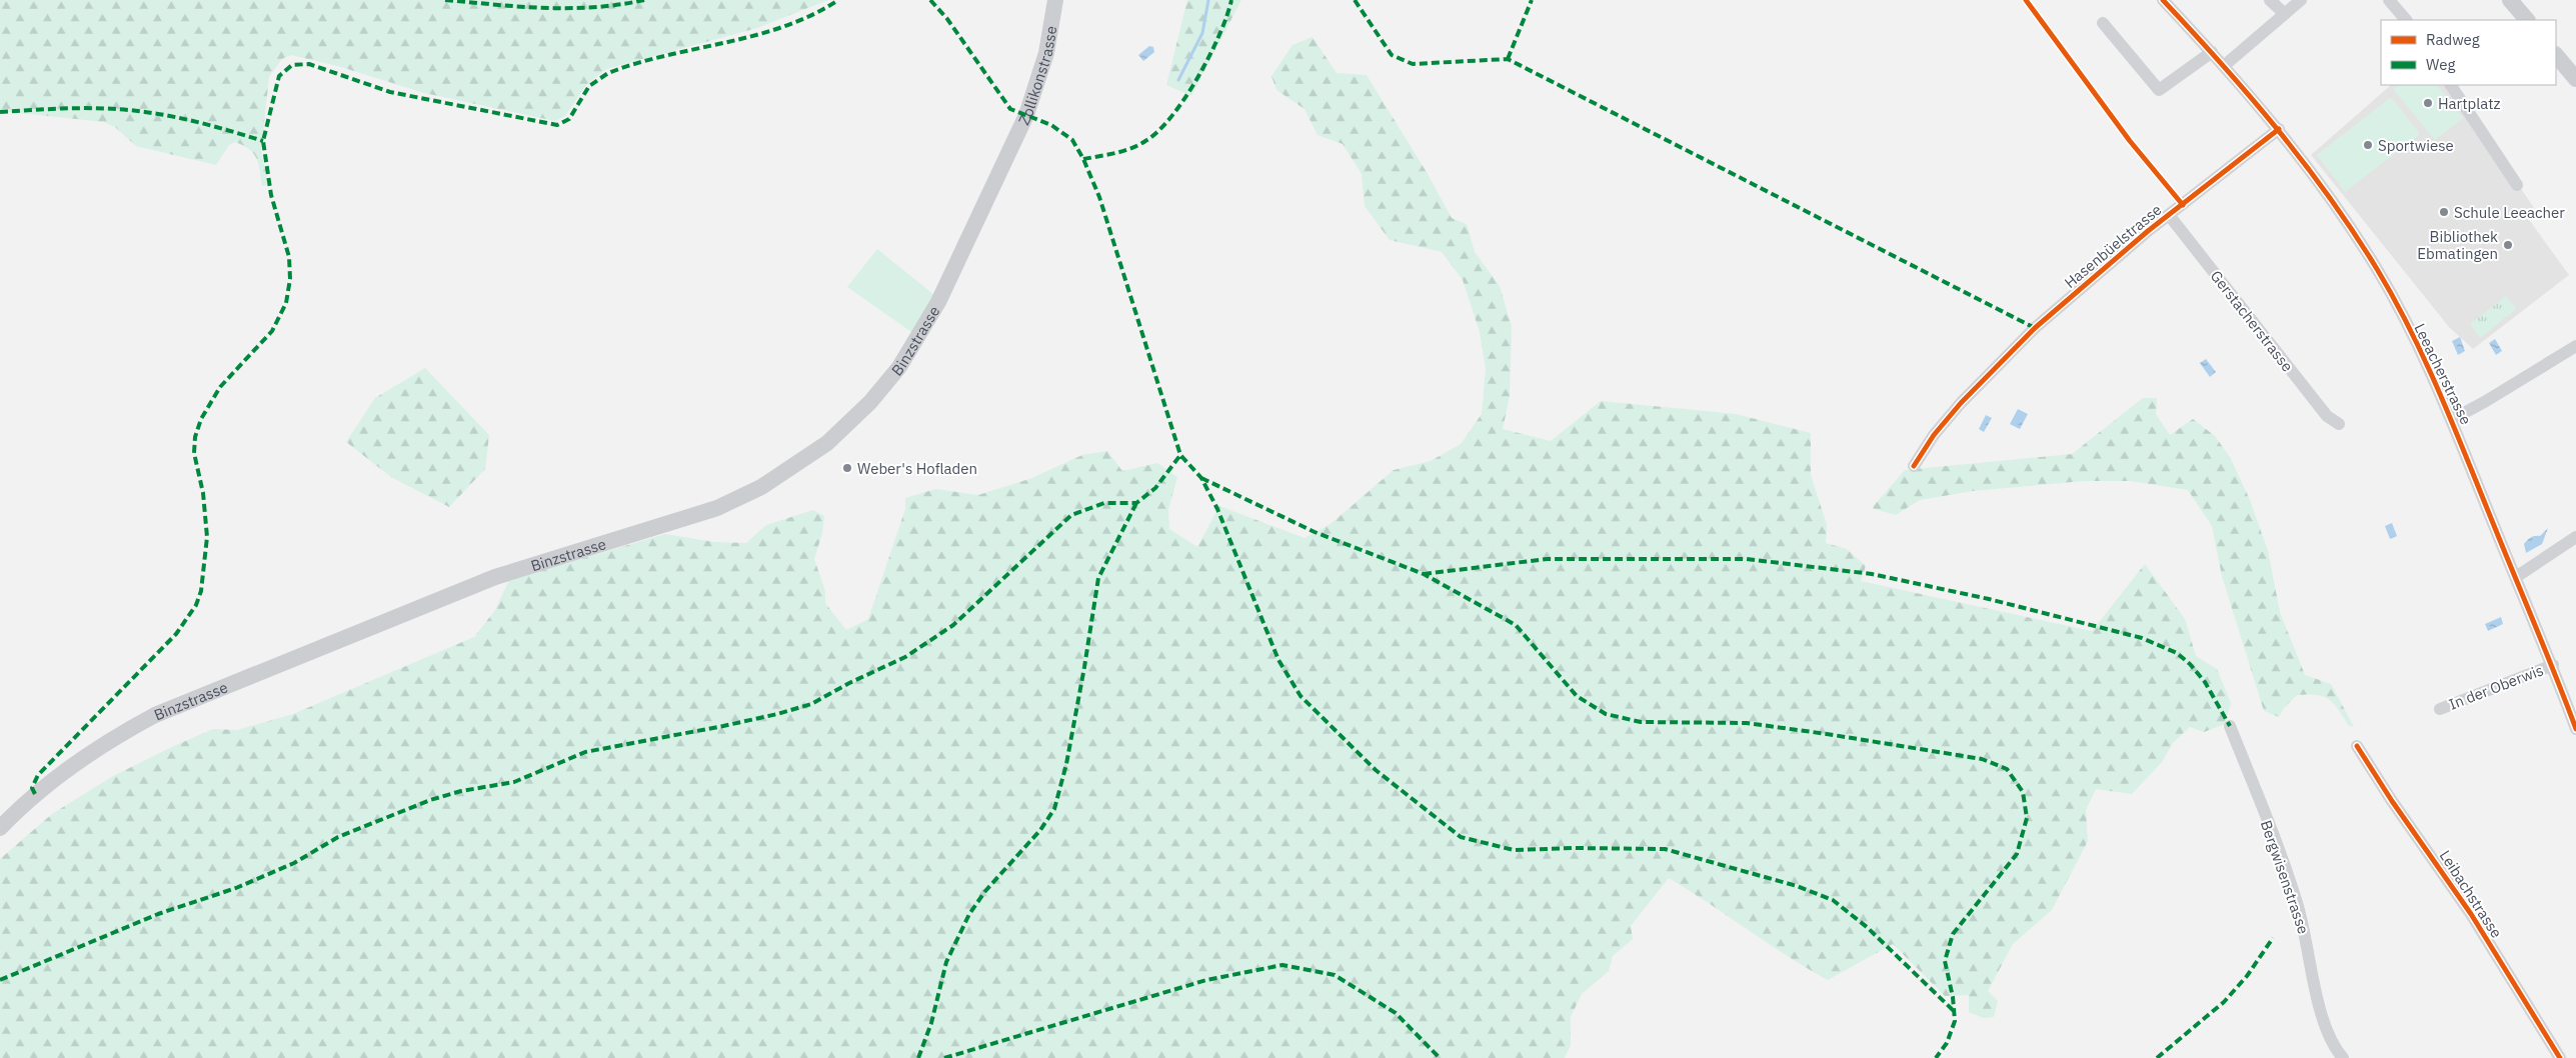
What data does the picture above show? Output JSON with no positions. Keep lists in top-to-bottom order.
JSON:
{
  "streets": {
    "main road": ["Zollikonstrasse", "Binzstrasse"],
    "street": [
      "Hasenbüelstrasse",
      "Gerstacherstrasse",
      "Leeacherstrasse",
      "In der Oberwis",
      "Bergwisenstrasse",
      "Leibachstrasse"
    ]
  },
  "crossings": [
    ["Zollikonstrasse", "Binzstrasse"],
    ["Hasenbüelstrasse", "Gerstacherstrasse"],
    ["Hasenbüelstrasse", "Leeacherstrasse"],
    ["Leeacherstrasse", "In der Oberwis"]
  ],
  "places": [
    "Hartplatz",
    "Sportwiese",
    "Schule Leeacher",
    "Bibliothek Ebmatingen",
    "Weber's Hofladen"
  ],
  "legend": ["Radweg", "Weg"]
}
